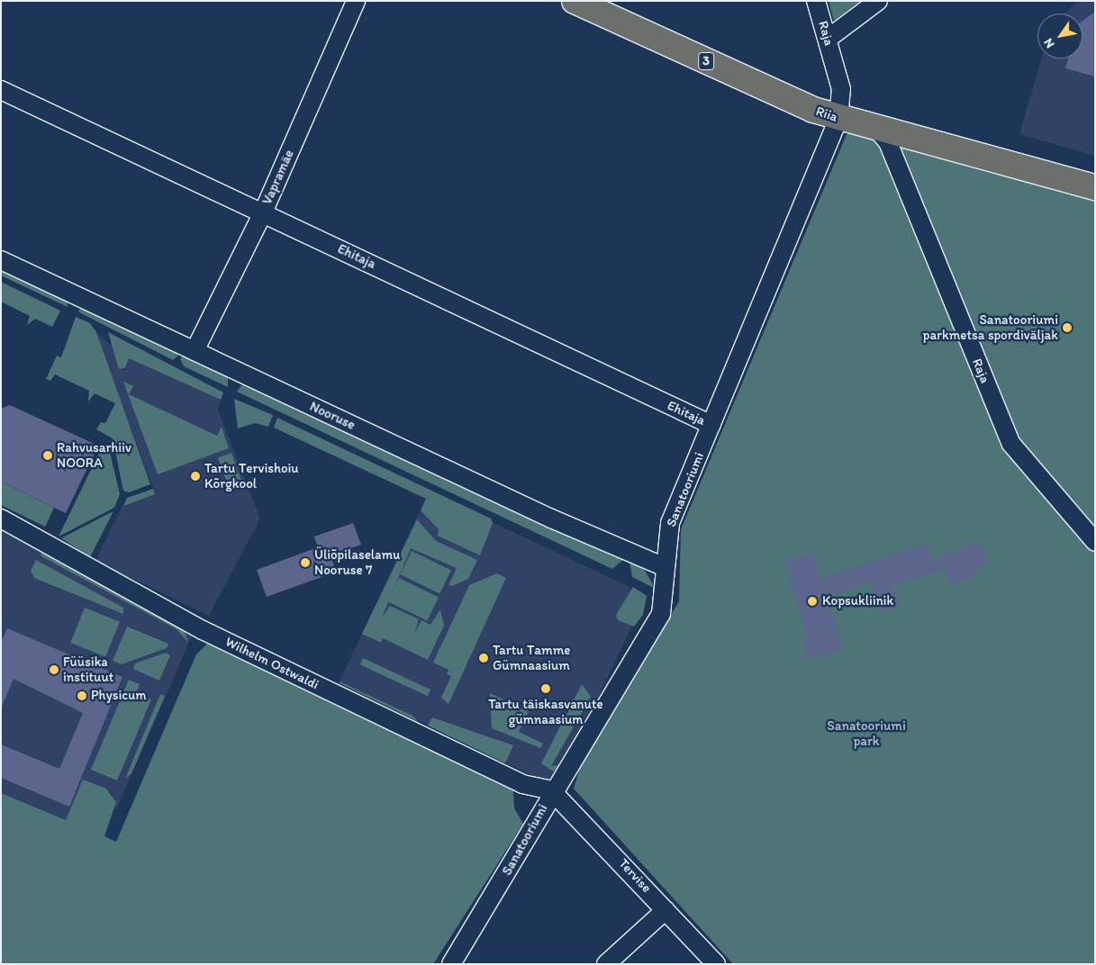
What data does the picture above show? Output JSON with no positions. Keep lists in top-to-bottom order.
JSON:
{
  "streets": {
    "highway": ["3", "Riia"],
    "street": [
      "Raja",
      "Vapramäe",
      "Ehitaja",
      "Nooruse",
      "Sanatooriumi",
      "Wilhelm Ostwaldi",
      "Tervise"
    ]
  },
  "crossings": [
    ["Raja", "Riia"],
    ["Raja", "Sanatooriumi"],
    ["Riia", "Sanatooriumi"],
    ["Vapramäe", "Ehitaja"],
    ["Vapramäe", "Nooruse"],
    ["Ehitaja", "Sanatooriumi"],
    ["Nooruse", "Sanatooriumi"],
    ["Sanatooriumi", "Wilhelm Ostwaldi"],
    ["Sanatooriumi", "Tervise"],
    ["Wilhelm Ostwaldi", "Tervise"]
  ],
  "parks": ["Sanatooriumi park"],
  "places": [
    "Sanatooriumi parkmetsa spordiväljak",
    "Rahvusarhiiv NOORA",
    "Tartu Tervishoiu Kõrgkool",
    "Üliõpilaselamu Nooruse 7",
    "Kopsukliinik",
    "Tartu Tamme Gümnaasium",
    "Füüsika instituut",
    "Tartu täiskasvanute gümnaasium",
    "Physicum"
  ],
  "north": "bottom left"
}
